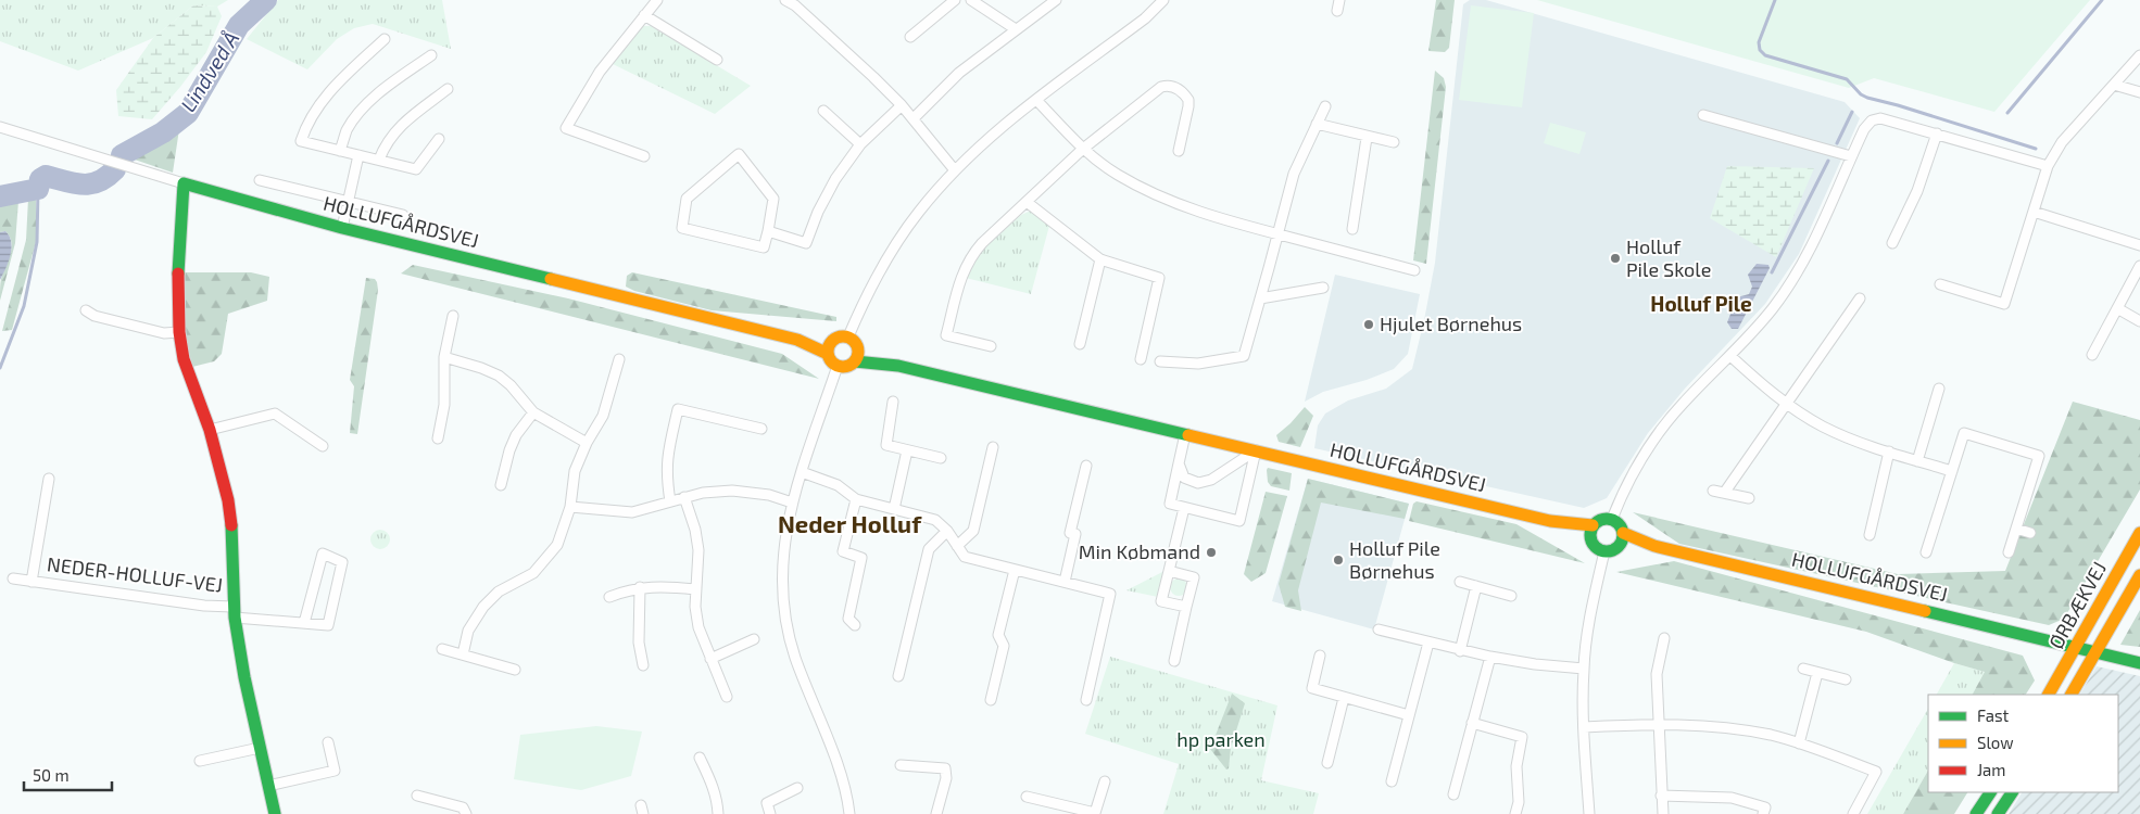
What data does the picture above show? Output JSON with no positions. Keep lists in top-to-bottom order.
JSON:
{
  "streets": {
    "street": ["HOLLUFGÅRDSVEJ", "NEDER-HOLLUF-VEJ", "ØRBÆKVEJ"]
  },
  "crossings": [
    ["HOLLUFGÅRDSVEJ", "NEDER-HOLLUF-VEJ"],
    ["HOLLUFGÅRDSVEJ", "ØRBÆKVEJ"]
  ],
  "districts": ["Holluf Pile", "Neder Holluf"],
  "water": ["Lindved Å"],
  "parks": ["hp parken"],
  "places": [
    "Holluf Pile Skole",
    "Hjulet Børnehus",
    "Min Købmand",
    "Holluf Pile Børnehus"
  ],
  "legend": ["Fast", "Slow", "Jam"],
  "scale_bar": "50 m"
}
